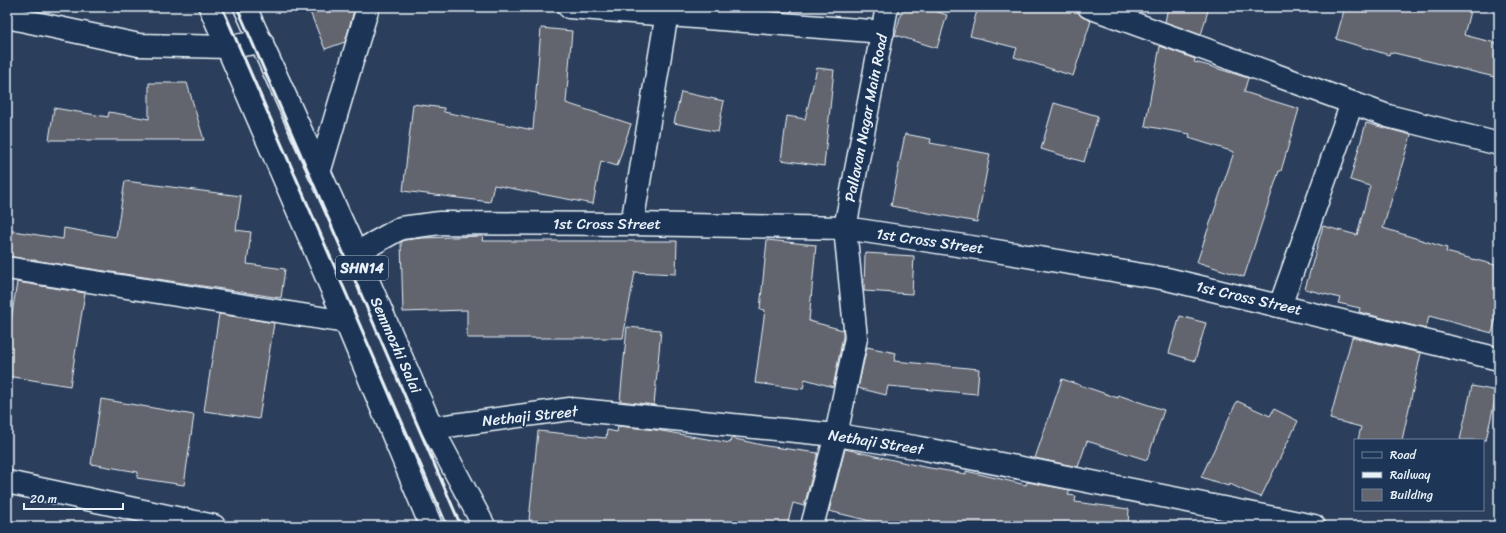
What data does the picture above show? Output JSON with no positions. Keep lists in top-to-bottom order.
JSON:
{
  "streets": {
    "street": [
      "Pallavan Nagar Main Road",
      "1st Cross Street",
      "SHN14",
      "Semmozhi Salai",
      "Nethaji Street"
    ]
  },
  "crossings": [
    ["Pallavan Nagar Main Road", "1st Cross Street"],
    ["Pallavan Nagar Main Road", "Nethaji Street"],
    ["1st Cross Street", "Semmozhi Salai"],
    ["Semmozhi Salai", "Nethaji Street"]
  ],
  "legend": ["Road", "Railway", "Building"],
  "scale_bar": "20 m"
}
